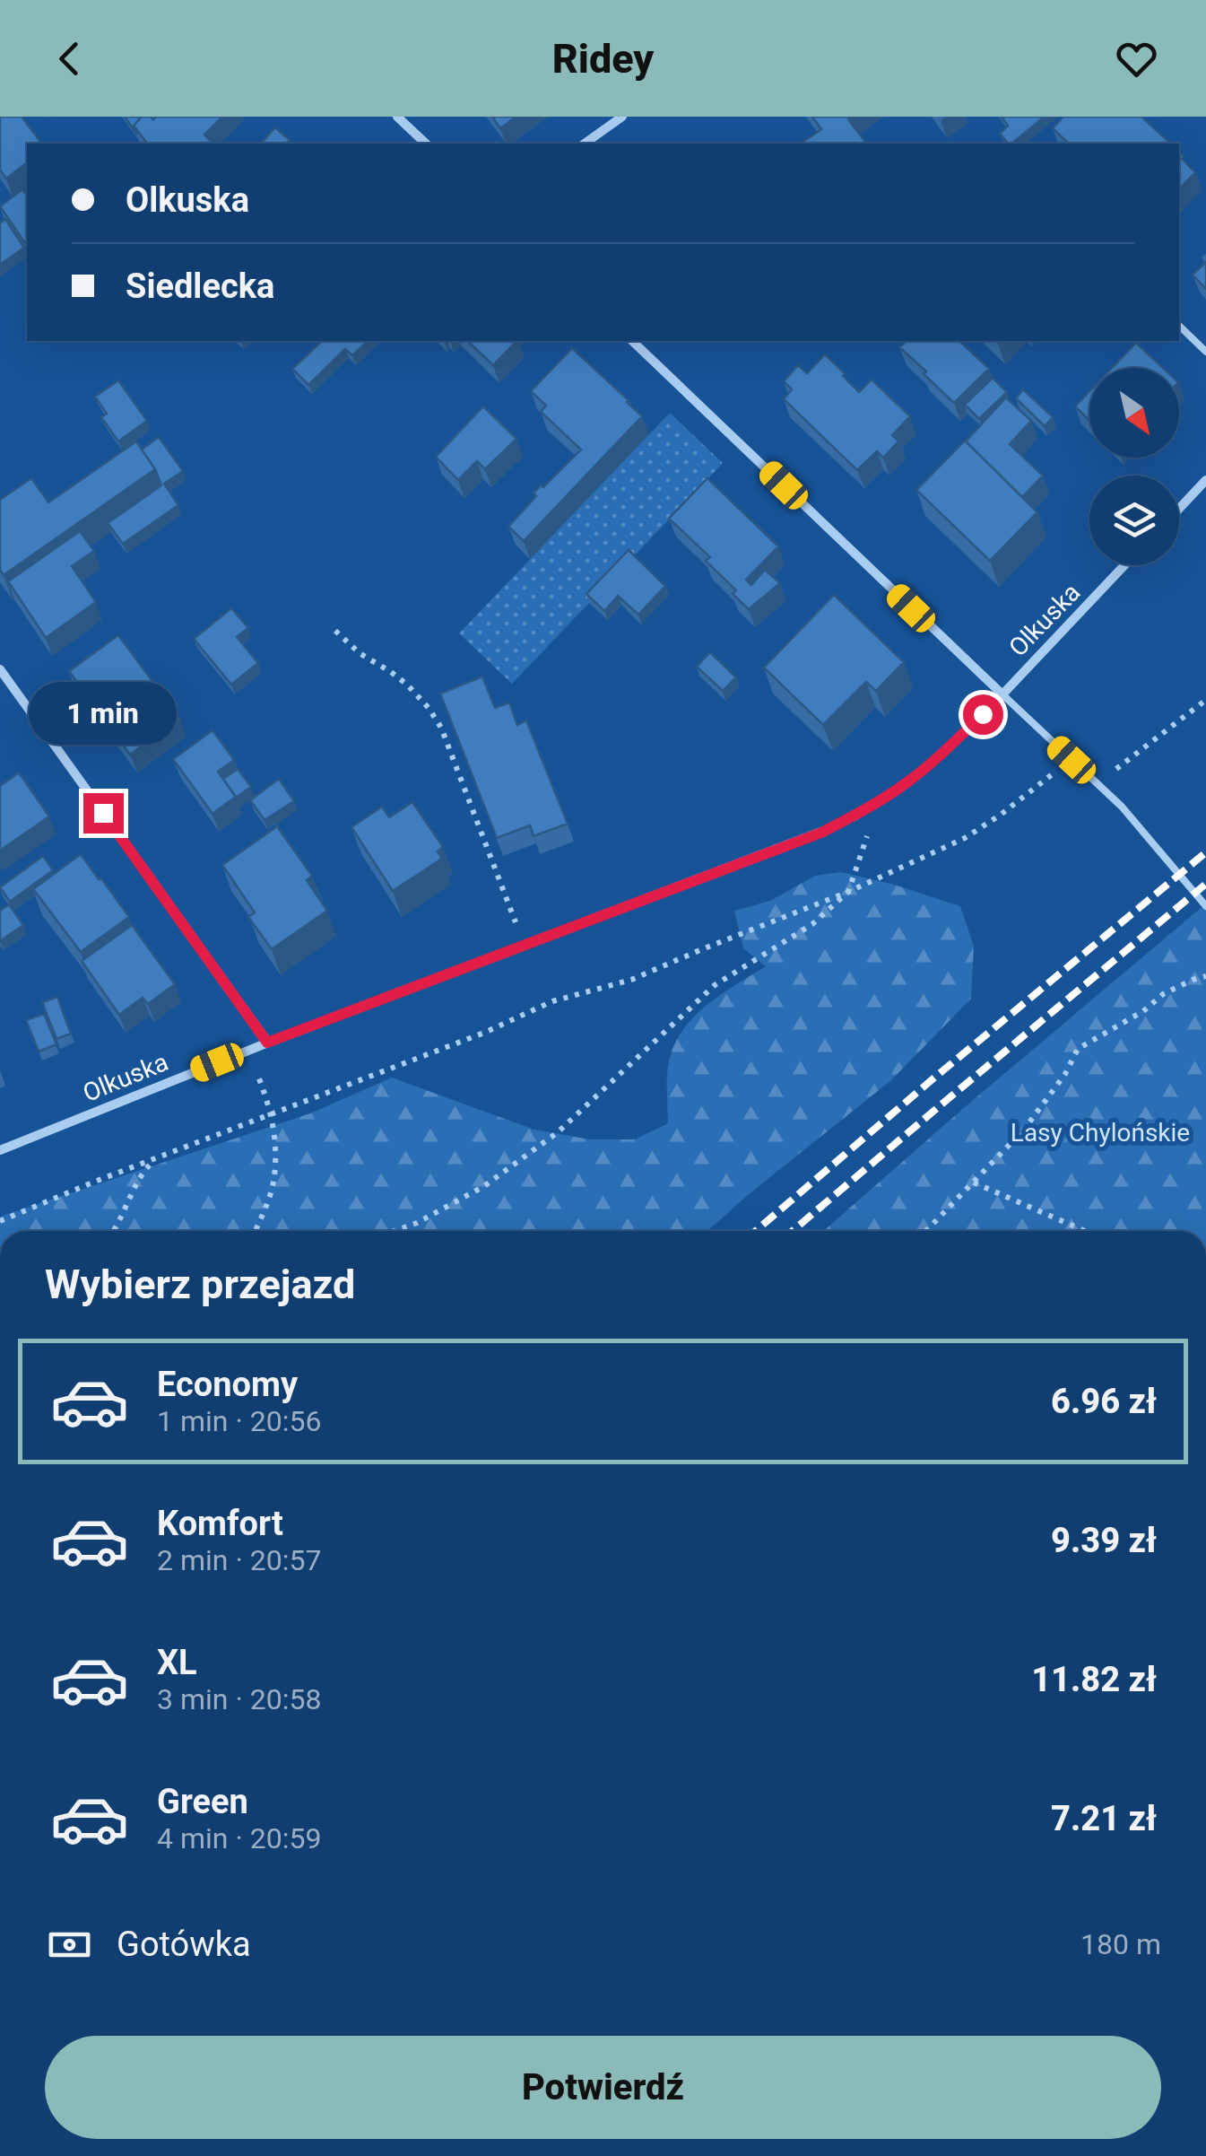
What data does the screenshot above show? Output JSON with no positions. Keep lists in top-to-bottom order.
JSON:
{
  "streets": {
    "street": ["Olkuska"]
  },
  "parks": ["Lasy Chylońskie"],
  "north": "bottom right",
  "page": {
    "header": "Ridey",
    "banner": ["Olkuska", "Siedlecka"],
    "bubble": "1 min",
    "heading": "Wybierz przejazd",
    "list": [
      {
        "name": "Economy",
        "note": "1 min · 20:56",
        "value": "6.96 zł"
      },
      {
        "name": "Komfort",
        "note": "2 min · 20:57",
        "value": "9.39 zł"
      },
      {
        "name": "XL",
        "note": "3 min · 20:58",
        "value": "11.82 zł"
      },
      {
        "name": "Green",
        "note": "4 min · 20:59",
        "value": "7.21 zł"
      }
    ],
    "pay": ["Gotówka", "180 m"],
    "buttons": "Potwierdź"
  }
}
